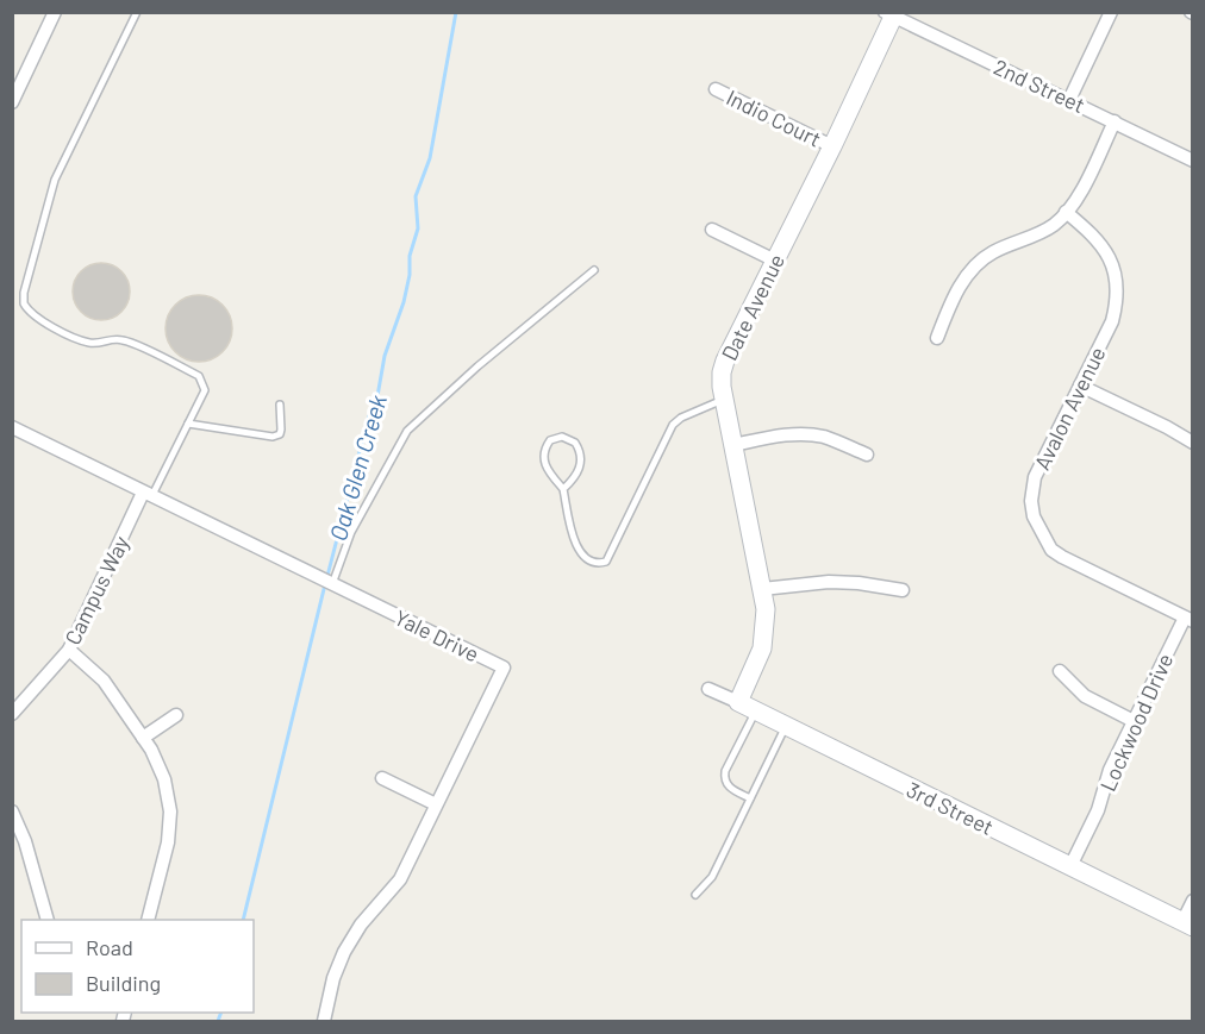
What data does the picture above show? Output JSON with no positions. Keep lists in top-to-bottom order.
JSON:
{
  "streets": {
    "street": [
      "2nd Street",
      "Indio Court",
      "Date Avenue",
      "Avalon Avenue",
      "Campus Way",
      "Yale Drive",
      "Lockwood Drive",
      "3rd Street"
    ]
  },
  "crossings": [
    ["2nd Street", "Date Avenue"],
    ["Indio Court", "Date Avenue"],
    ["Date Avenue", "3rd Street"],
    ["Avalon Avenue", "Lockwood Drive"],
    ["Campus Way", "Yale Drive"],
    ["Lockwood Drive", "3rd Street"]
  ],
  "water": ["Oak Glen Creek"],
  "legend": ["Road", "Building"]
}
